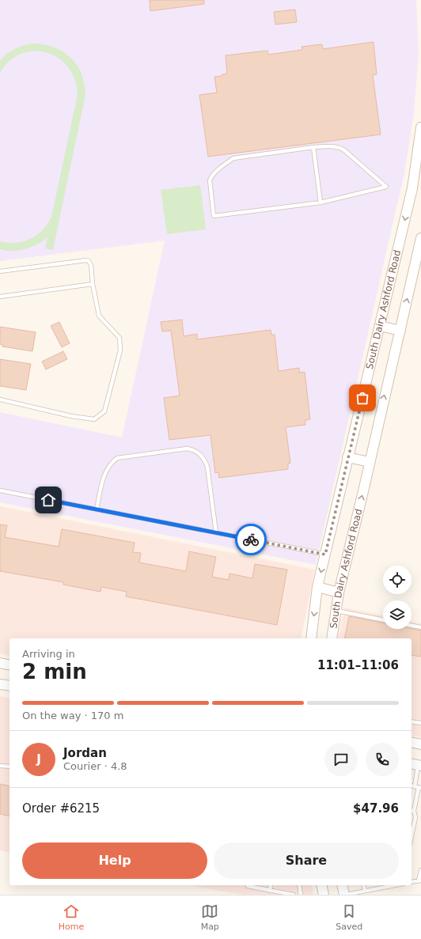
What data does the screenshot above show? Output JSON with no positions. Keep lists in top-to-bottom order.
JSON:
{
  "streets": {
    "main road": ["South Dairy Ashford Road"]
  },
  "page": {
    "heading": ["2 min", "Arriving in", "11:01–11:06"],
    "panel": [
      "Jordan",
      "Courier · 4.8",
      "Order #6215",
      "$47.96"
    ],
    "bar": "On the way · 170 m",
    "round": "J",
    "buttons": ["Help", "Share"],
    "tabs": ["Home", "Map", "Saved"]
  }
}
